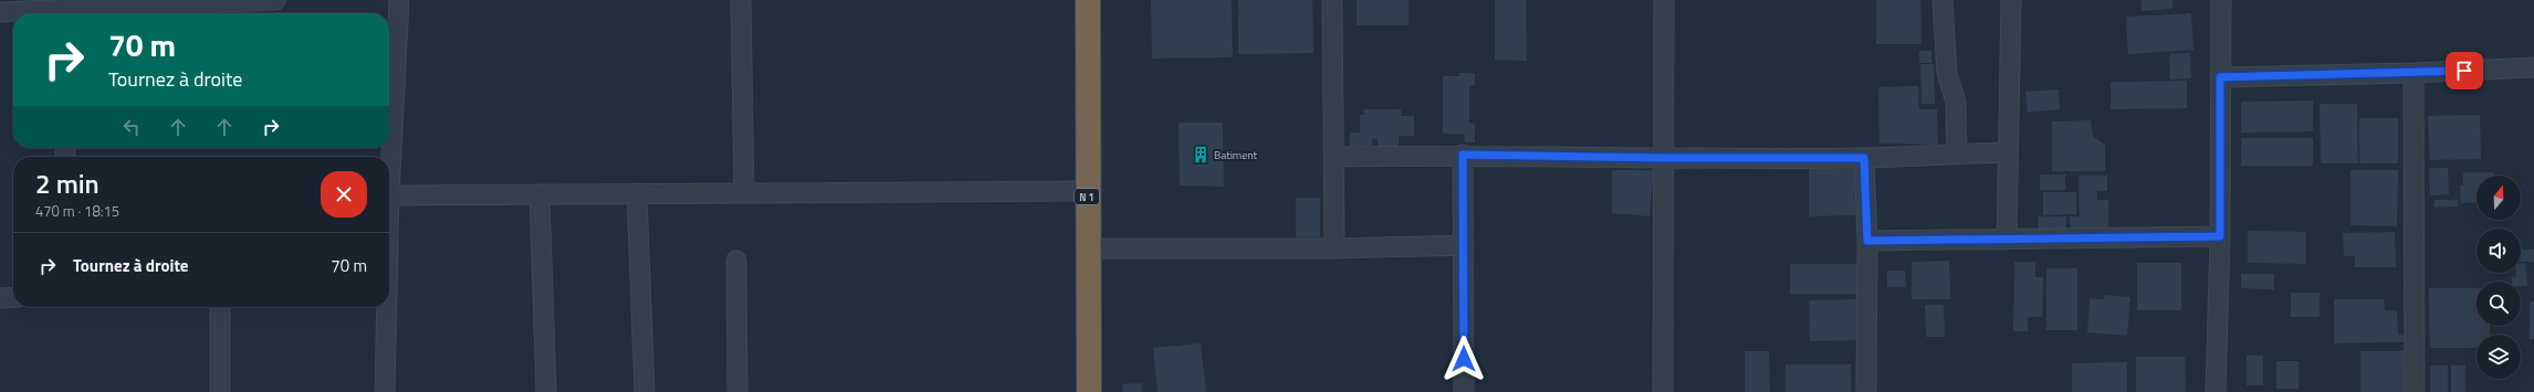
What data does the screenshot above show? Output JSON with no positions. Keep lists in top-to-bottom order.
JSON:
{
  "streets": {
    "highway": ["N 1"]
  },
  "places": {
    "building": ["Batiment"]
  },
  "north": "top",
  "page": {
    "turn": ["70 m", "Tournez à droite"],
    "heading": ["2 min", "470 m · 18:15"],
    "list": [
      {
        "name": "Tournez à droite",
        "value": "70 m"
      }
    ]
  }
}
